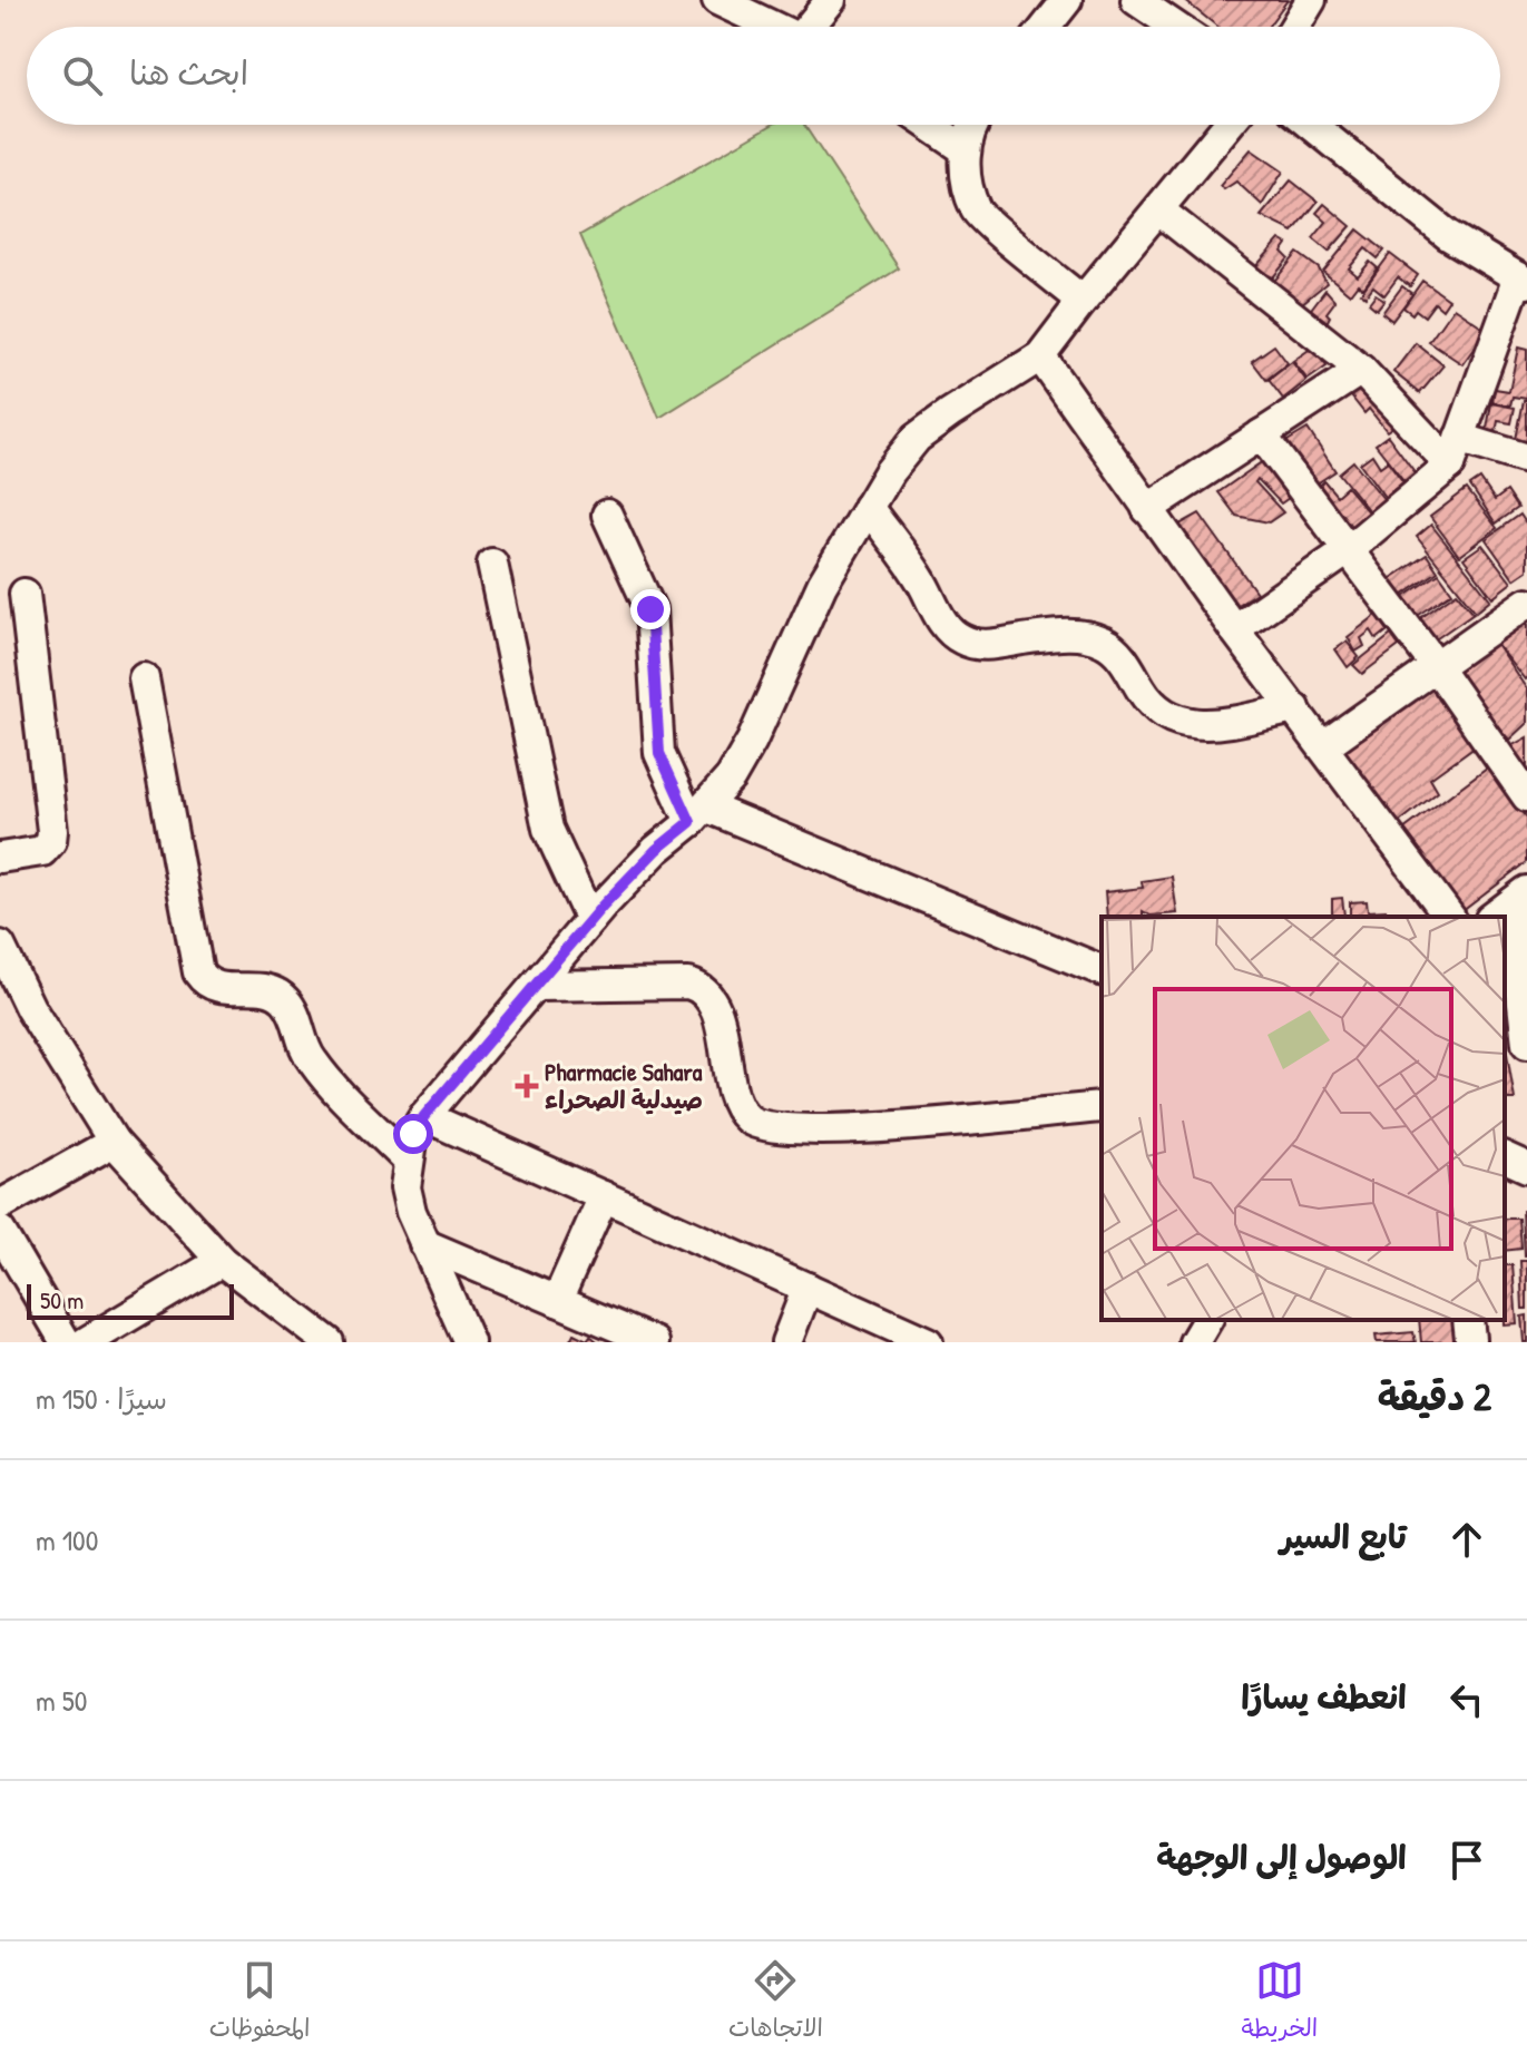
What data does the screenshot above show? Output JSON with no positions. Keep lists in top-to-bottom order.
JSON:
{
  "places": {
    "health": ["Pharmacie Sahara صيدلية الصحراء"]
  },
  "scale_bar": "50 m",
  "page": {
    "search": "ابحث هنا",
    "scale": "50 m",
    "heading": ["2 دقيقة", "سيرًا · 150 m"],
    "list": [
      ["تابع السير", "100 m"],
      ["انعطف يسارًا", "50 m"],
      "الوصول إلى الوجهة"
    ],
    "nav": ["الخريطة", "الاتجاهات", "المحفوظات"]
  }
}
